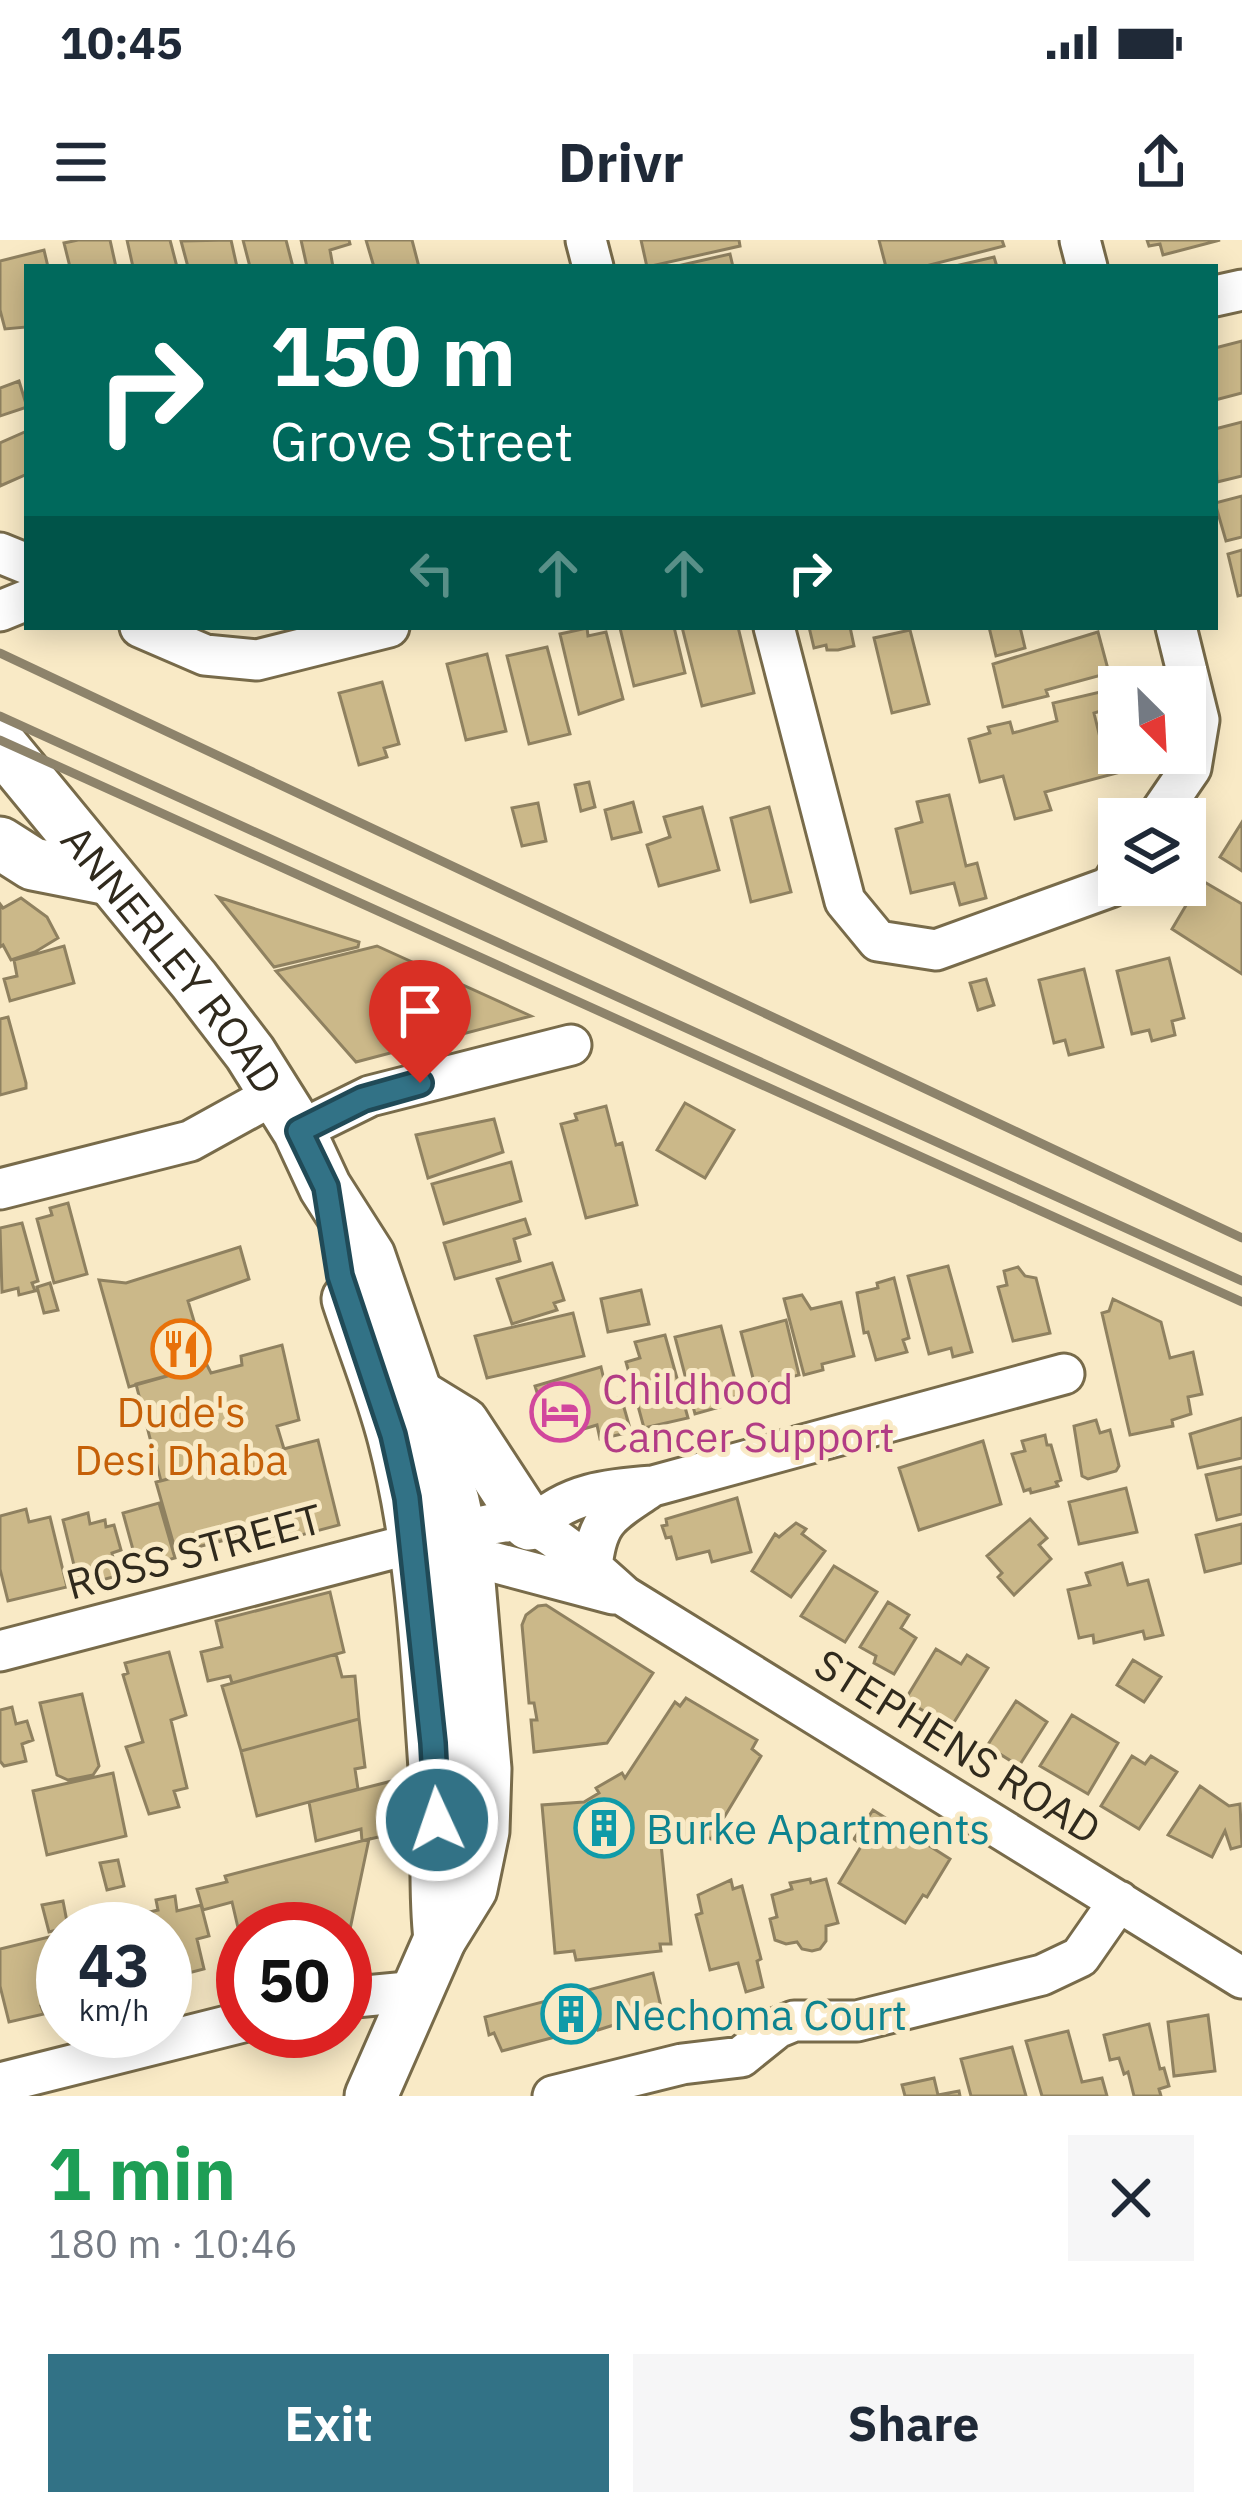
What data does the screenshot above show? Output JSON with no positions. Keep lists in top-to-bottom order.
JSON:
{
  "streets": {
    "main road": ["ANNERLEY ROAD"],
    "street": ["ROSS STREET", "STEPHENS ROAD"]
  },
  "crossings": [
    ["ANNERLEY ROAD", "ROSS STREET"],
    ["ANNERLEY ROAD", "STEPHENS ROAD"],
    ["ROSS STREET", "STEPHENS ROAD"]
  ],
  "places": {
    "restaurant": ["Dude's Desi Dhaba"],
    "hotel": ["Childhood Cancer Support"],
    "building": ["Burke Apartments", "Nechoma Court"]
  },
  "north": "bottom right",
  "page": {
    "status": "10:45",
    "header": "Drivr",
    "turn": ["150 m", "Grove Street"],
    "speed": "43 km/h",
    "limit": "50",
    "heading": ["1 min", "180 m · 10:46"],
    "buttons": ["Exit", "Share"]
  }
}
